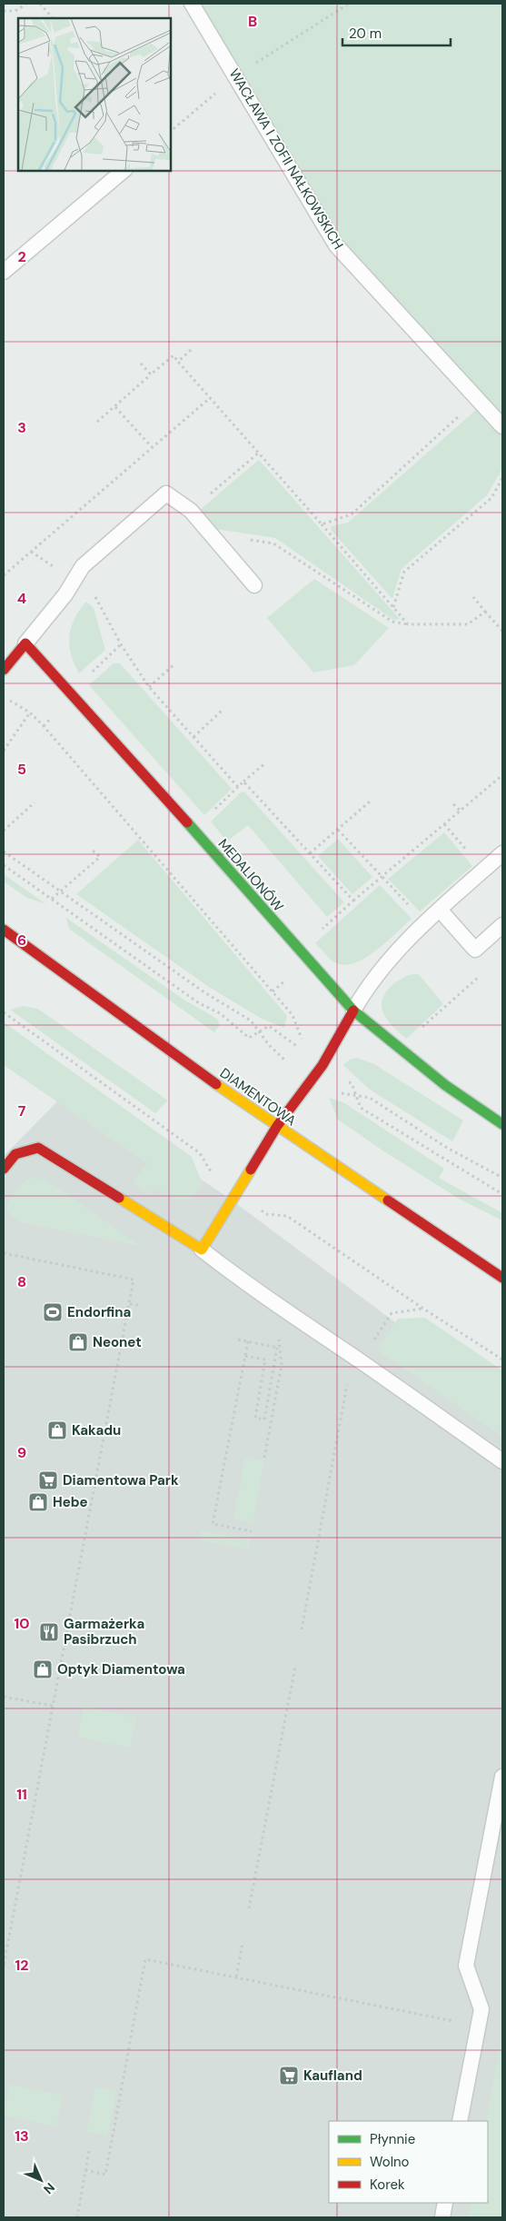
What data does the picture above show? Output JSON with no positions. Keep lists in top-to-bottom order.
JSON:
{
  "streets": {
    "street": ["MEDALIONÓW", "DIAMENTOWA"],
    "lane": ["WACŁAWA I ZOFII NAŁKOWSKICH"]
  },
  "places": {
    "sports": ["Endorfina"],
    "shop": [
      "Neonet",
      "Kakadu",
      "Hebe",
      "Optyk Diamentowa"
    ],
    "supermarket": ["Diamentowa Park", "Kaufland"],
    "restaurant": ["Garmażerka Pasibrzuch"]
  },
  "legend": ["Płynnie", "Wolno", "Korek"],
  "scale_bar": "20 m",
  "north": "bottom right",
  "grid": {
    "columns": ["B"],
    "rows": [
      "2",
      "3",
      "4",
      "5",
      "6",
      "7",
      "8",
      "9",
      "10",
      "11",
      "12",
      "13"
    ]
  }
}
